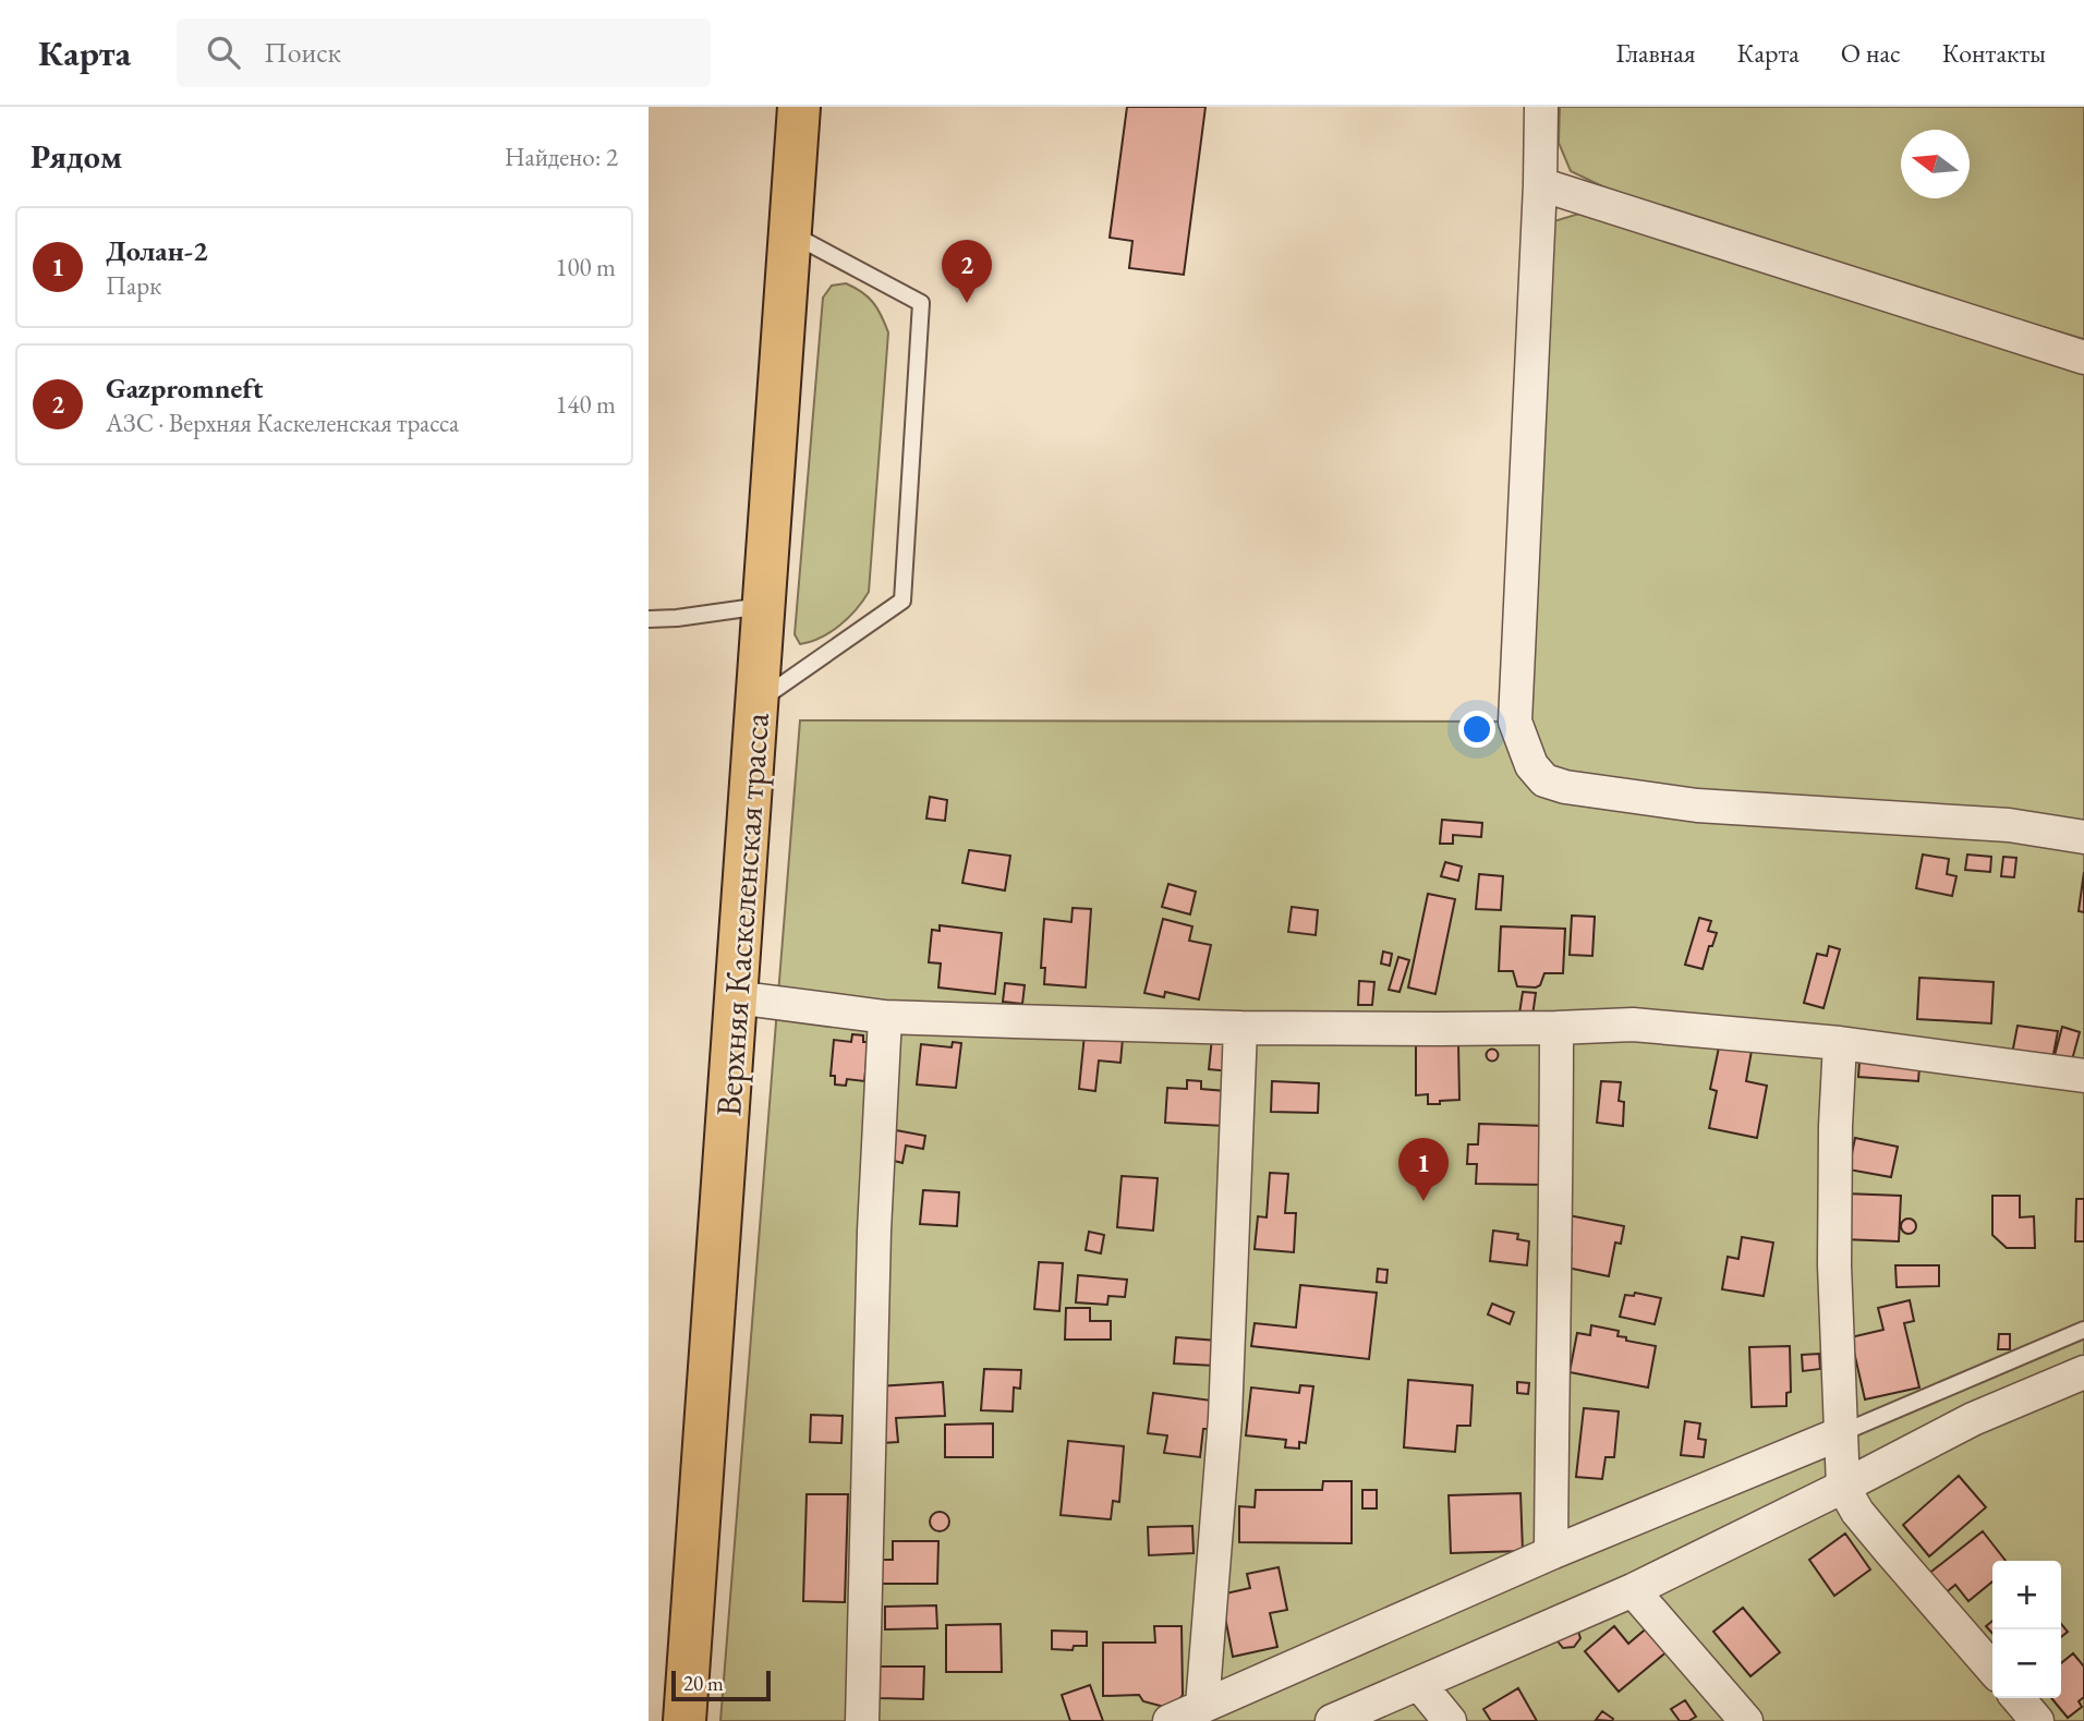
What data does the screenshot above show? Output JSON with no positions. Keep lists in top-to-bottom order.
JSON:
{
  "streets": {
    "main road": ["Верхняя Каскеленская трасса"]
  },
  "scale_bar": "20 m",
  "north": "left",
  "page": {
    "header": "Карта",
    "search": "Поиск",
    "nav": [
      "Главная",
      "Карта",
      "О нас",
      "Контакты"
    ],
    "heading": ["Рядом", "Найдено: 2"],
    "list": [
      {
        "mark": "1",
        "name": "Долан-2",
        "note": "Парк",
        "value": "100 m"
      },
      {
        "mark": "2",
        "name": "Gazpromneft",
        "note": "АЗС · Верхняя Каскеленская трасса",
        "value": "140 m"
      }
    ],
    "pins": ["2", "1"],
    "map_buttons": ["+", "−"],
    "scale": "20 m"
  }
}
